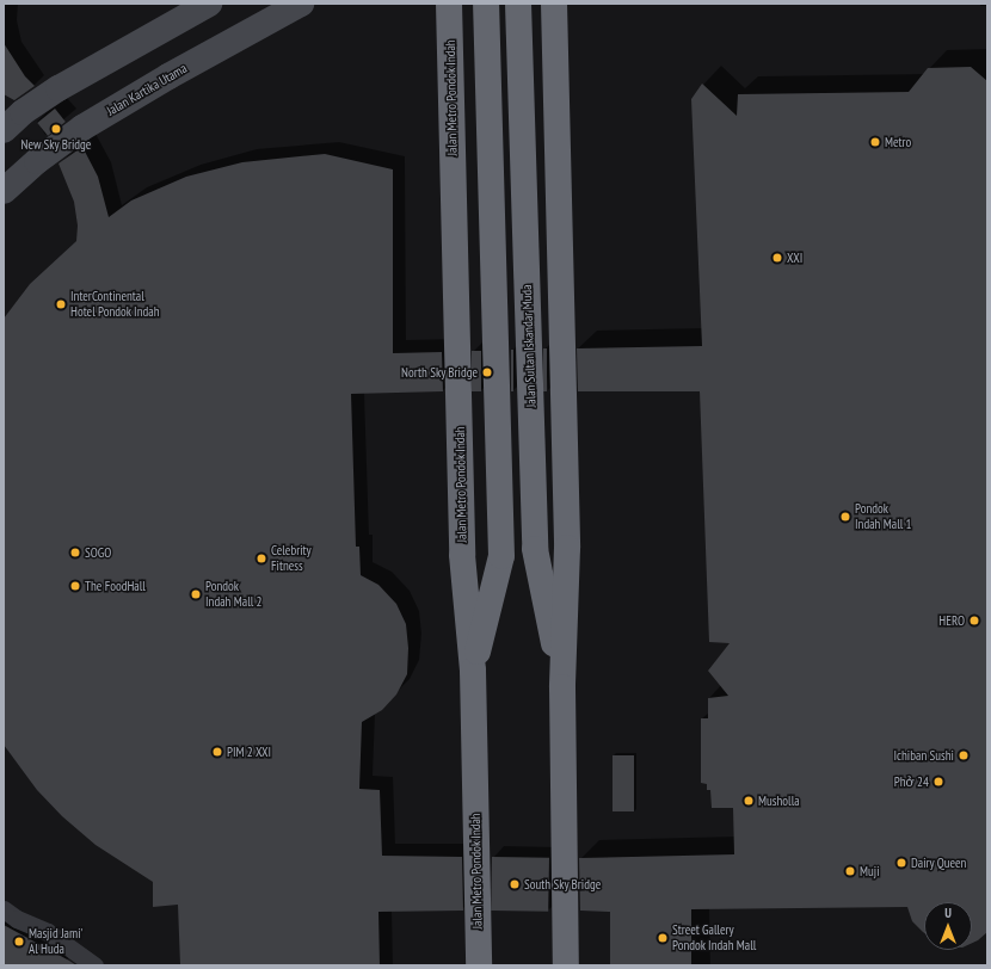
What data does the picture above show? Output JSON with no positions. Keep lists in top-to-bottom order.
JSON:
{
  "streets": {
    "highway": ["Jalan Metro Pondok Indah", "Jalan Sultan Iskandar Muda"],
    "main road": ["Jalan Kartika Utama"]
  },
  "places": [
    "New Sky Bridge",
    "Metro",
    "XXI",
    "InterContinental Hotel Pondok Indah",
    "North Sky Bridge",
    "Pondok Indah Mall 1",
    "SOGO",
    "Celebrity Fitness",
    "The FoodHall",
    "Pondok Indah Mall 2",
    "HERO",
    "PIM 2 XXI",
    "Ichiban Sushi",
    "Phở 24",
    "Musholla",
    "Dairy Queen",
    "Muji",
    "South Sky Bridge",
    "Street Gallery Pondok Indah Mall",
    "Masjid Jami' Al Huda"
  ],
  "north": "top"
}
